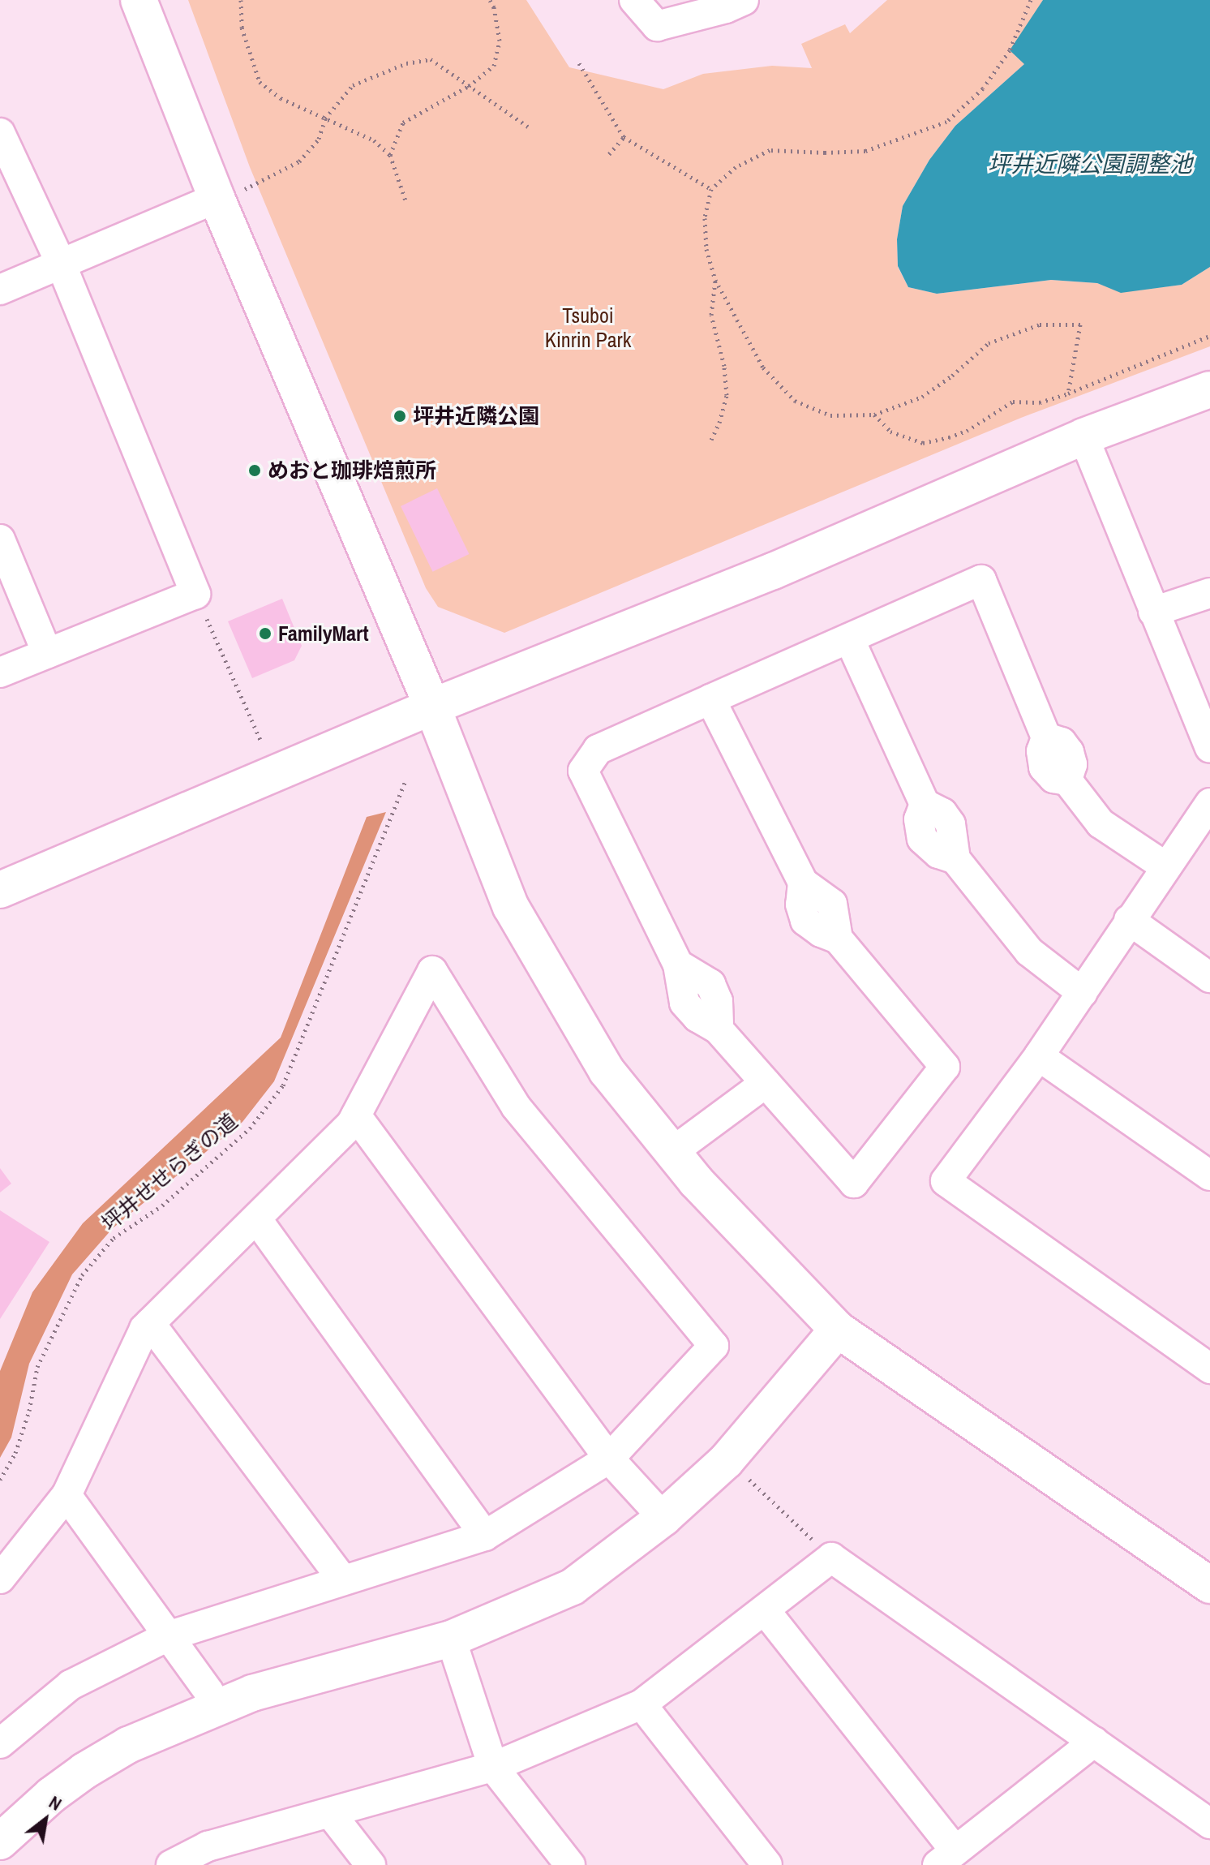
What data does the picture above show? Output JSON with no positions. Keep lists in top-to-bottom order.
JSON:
{
  "streets": {
    "path": ["坪井せせらぎの道"]
  },
  "water": ["坪井近隣公園調整池"],
  "parks": ["Tsuboi Kinrin Park"],
  "places": ["坪井近隣公園", "めおと珈琲焙煎所", "FamilyMart"],
  "north": "top right"
}
